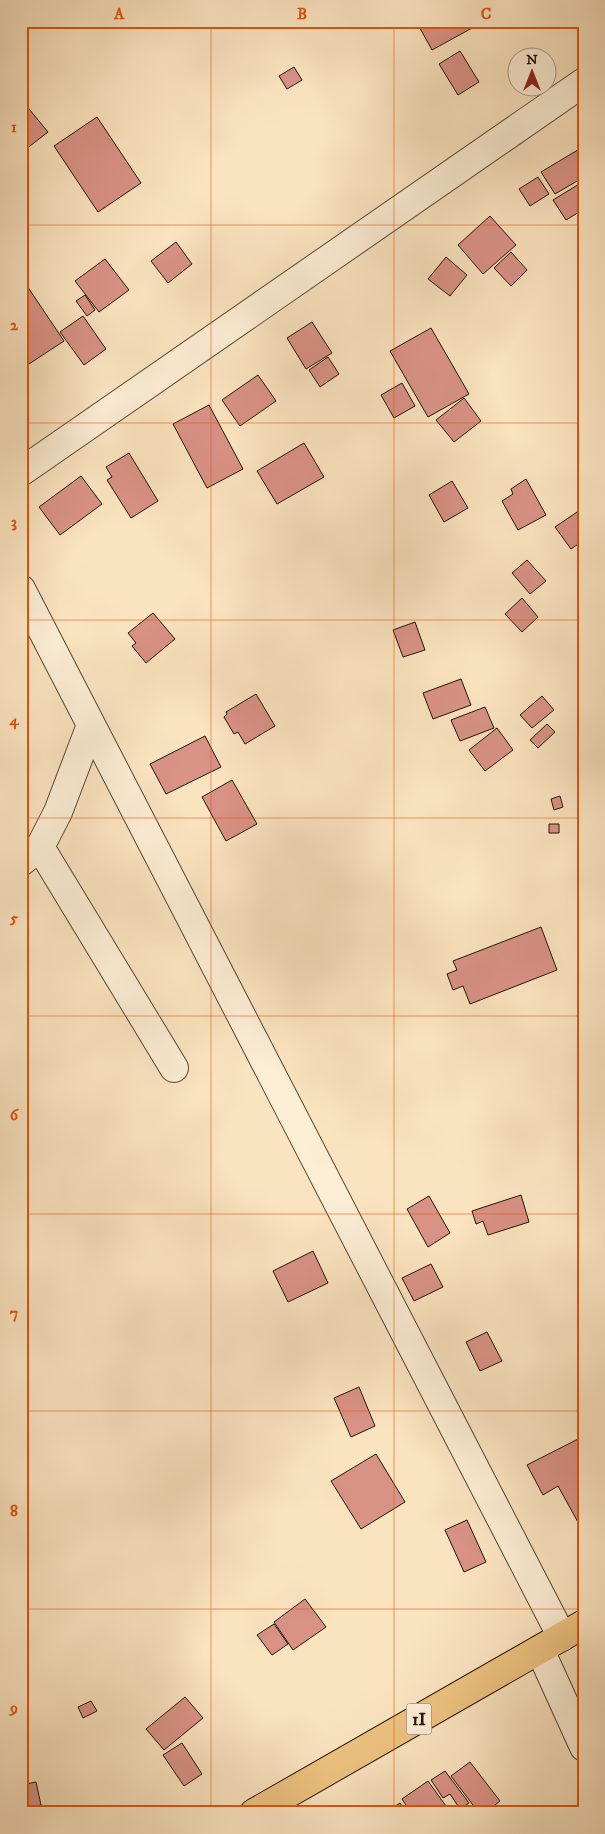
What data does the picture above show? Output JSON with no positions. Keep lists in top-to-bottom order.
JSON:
{
  "streets": {
    "highway": ["1I"]
  },
  "north": "top",
  "grid": {
    "columns": ["A", "B", "C"],
    "rows": [
      "1",
      "2",
      "3",
      "4",
      "5",
      "6",
      "7",
      "8",
      "9"
    ]
  }
}
